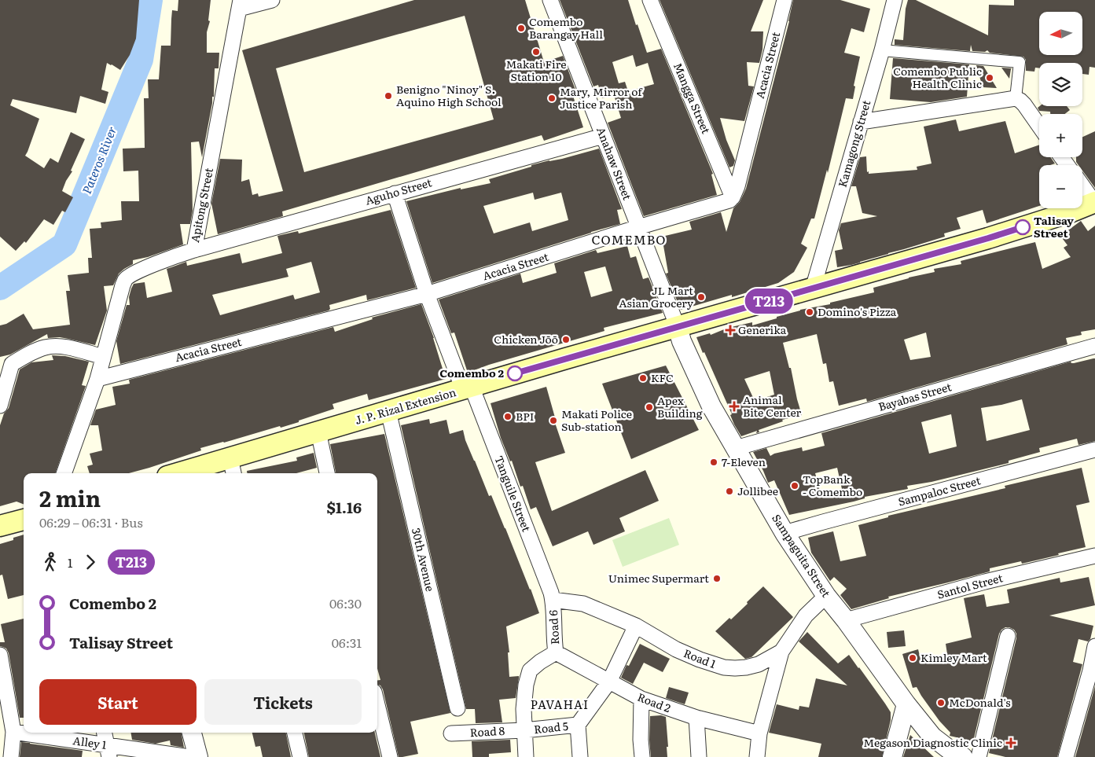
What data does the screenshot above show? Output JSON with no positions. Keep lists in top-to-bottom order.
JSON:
{
  "streets": {
    "main road": ["J. P. Rizal Extension"],
    "street": [
      "Acacia Street",
      "Mangga Street",
      "Kamagong Street",
      "Anahaw Street",
      "Aguho Street",
      "Apitong Street",
      "Bayabas Street",
      "Sampaloc Street",
      "Tanguile Street",
      "Sampaguita Street",
      "30th Avenue",
      "Santol Street",
      "Road 6",
      "Road 1",
      "Road 2",
      "Road 5",
      "Road 8",
      "Alley 1"
    ]
  },
  "crossings": [
    ["Acacia Street", "Mangga Street"],
    ["Acacia Street", "Anahaw Street"],
    ["Acacia Street", "Apitong Street"],
    ["Acacia Street", "Tanguile Street"],
    ["Kamagong Street", "J. P. Rizal Extension"],
    ["Anahaw Street", "Aguho Street"],
    ["Anahaw Street", "J. P. Rizal Extension"],
    ["Anahaw Street", "Sampaguita Street"],
    ["Aguho Street", "Apitong Street"],
    ["Aguho Street", "Tanguile Street"],
    ["Bayabas Street", "Sampaguita Street"],
    ["J. P. Rizal Extension", "Tanguile Street"],
    ["J. P. Rizal Extension", "Sampaguita Street"],
    ["J. P. Rizal Extension", "30th Avenue"],
    ["Sampaloc Street", "Sampaguita Street"],
    ["Tanguile Street", "Road 6"],
    ["Tanguile Street", "Road 1"],
    ["Sampaguita Street", "Santol Street"],
    ["Sampaguita Street", "Road 1"],
    ["Road 6", "Road 1"],
    ["Road 6", "Road 2"],
    ["Road 6", "Road 5"],
    ["Road 6", "Road 8"],
    ["Road 1", "Road 5"],
    ["Road 2", "Road 5"],
    ["Road 5", "Road 8"]
  ],
  "districts": ["COMEMBO", "PAVAHAI"],
  "water": ["Pateros River"],
  "places": {
    "other": [
      "Comembo Barangay Hall",
      "Makati Fire Station 10",
      "Comembo Public Health Clinic",
      "Benigno \"Ninoy\" S. Aquino High School",
      "Mary, Mirror of Justice Parish",
      "Talisay Street",
      "JL Mart Asian Grocery",
      "Domino's Pizza",
      "Chicken Jōō",
      "Comembo 2",
      "KFC",
      "Apex Building",
      "BPI",
      "Makati Police Sub-station",
      "7-Eleven",
      "TopBank - Comembo",
      "Jollibee",
      "Unimec Supermart",
      "Kimley Mart",
      "McDonald's"
    ],
    "health": ["Generika", "Animal Bite Center", "Megason Diagnostic Clinic"]
  },
  "lines": ["bus line T213"],
  "north": "left",
  "page": {
    "on_map": "T213",
    "map_buttons": ["+", "−"],
    "heading": ["2 min", "06:29 – 06:31 · Bus", "$1.16"],
    "legs": ["1", "T213"],
    "list": [
      {
        "name": "Comembo 2",
        "value": "06:30"
      },
      {
        "name": "Talisay Street",
        "value": "06:31"
      }
    ],
    "buttons": ["Start", "Tickets"]
  }
}
